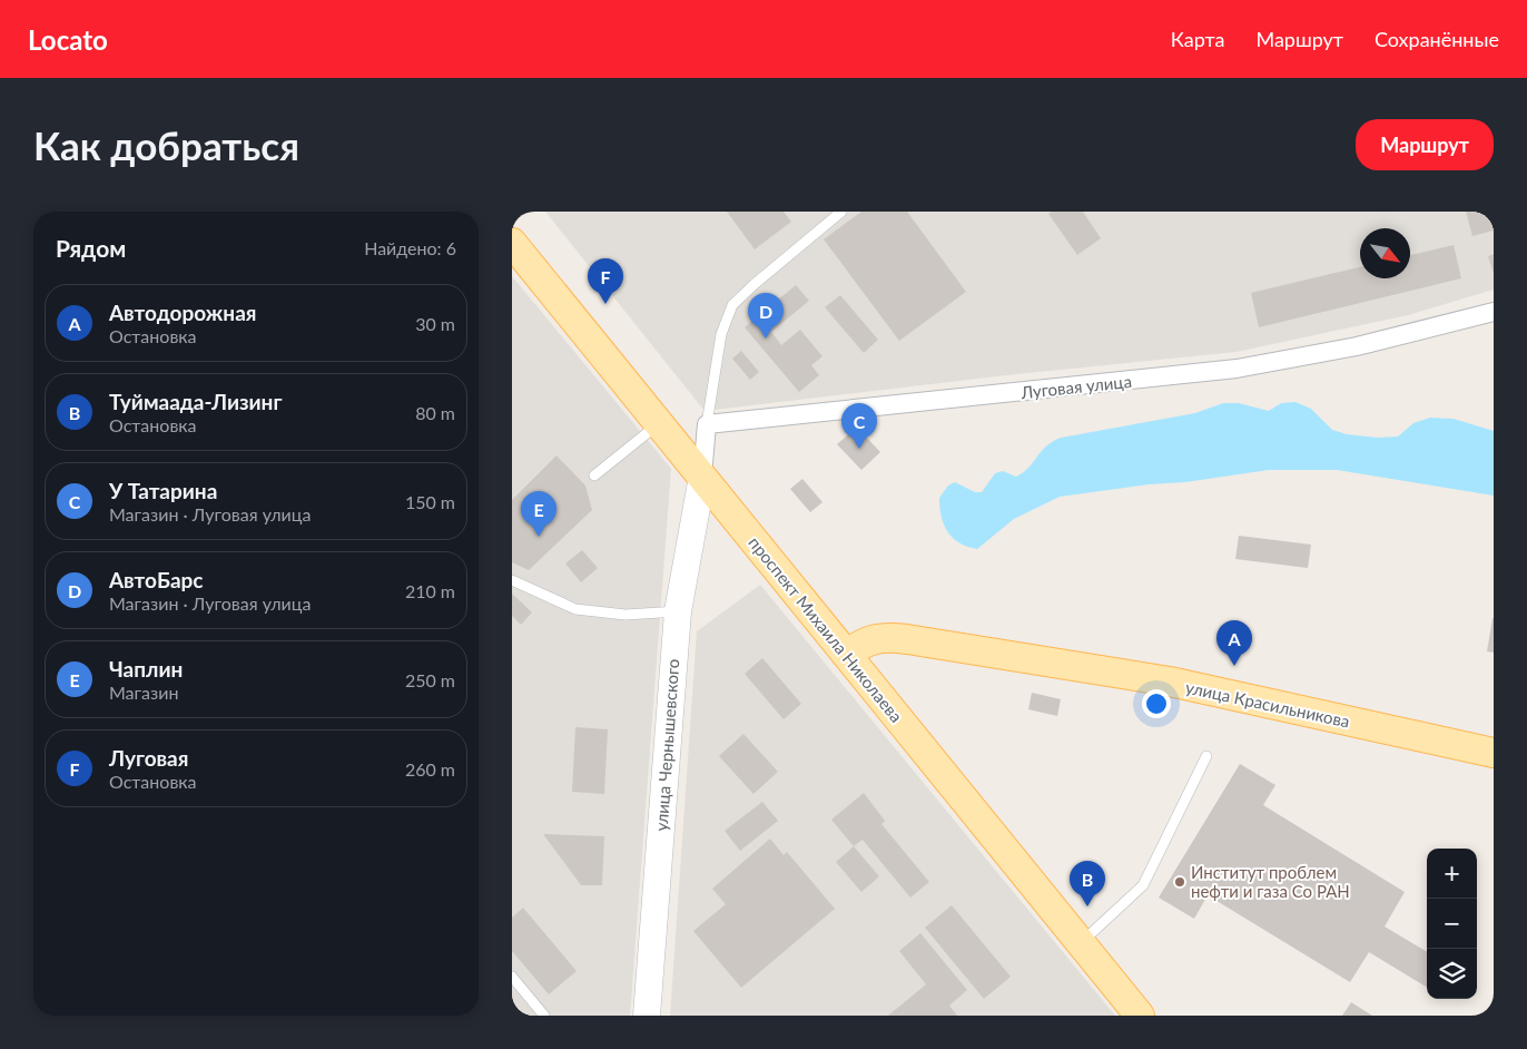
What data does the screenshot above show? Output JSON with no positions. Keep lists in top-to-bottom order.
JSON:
{
  "streets": {
    "main road": ["проспект Михаила Николаева", "улица Красильникова", "улица Чернышевского"],
    "street": ["Луговая улица"]
  },
  "crossings": [
    ["проспект Михаила Николаева", "улица Красильникова"],
    ["проспект Михаила Николаева", "улица Чернышевского"]
  ],
  "places": ["Институт проблем нефти и газа Со РАН"],
  "north": "bottom right",
  "page": {
    "header": "Locato",
    "nav": ["Карта", "Маршрут", "Сохранённые"],
    "buttons": "Маршрут",
    "title": "Как добраться",
    "heading": ["Рядом", "Найдено: 6"],
    "pins": [
      "F",
      "D",
      "C",
      "E",
      "A",
      "B"
    ],
    "list": [
      {
        "mark": "A",
        "name": "Автодорожная",
        "note": "Остановка",
        "value": "30 m"
      },
      {
        "mark": "B",
        "name": "Туймаада-Лизинг",
        "note": "Остановка",
        "value": "80 m"
      },
      {
        "mark": "C",
        "name": "У Татарина",
        "note": "Магазин · Луговая улица",
        "value": "150 m"
      },
      {
        "mark": "D",
        "name": "АвтоБарс",
        "note": "Магазин · Луговая улица",
        "value": "210 m"
      },
      {
        "mark": "E",
        "name": "Чаплин",
        "note": "Магазин",
        "value": "250 m"
      },
      {
        "mark": "F",
        "name": "Луговая",
        "note": "Остановка",
        "value": "260 m"
      }
    ],
    "map_buttons": ["+", "−"]
  }
}
